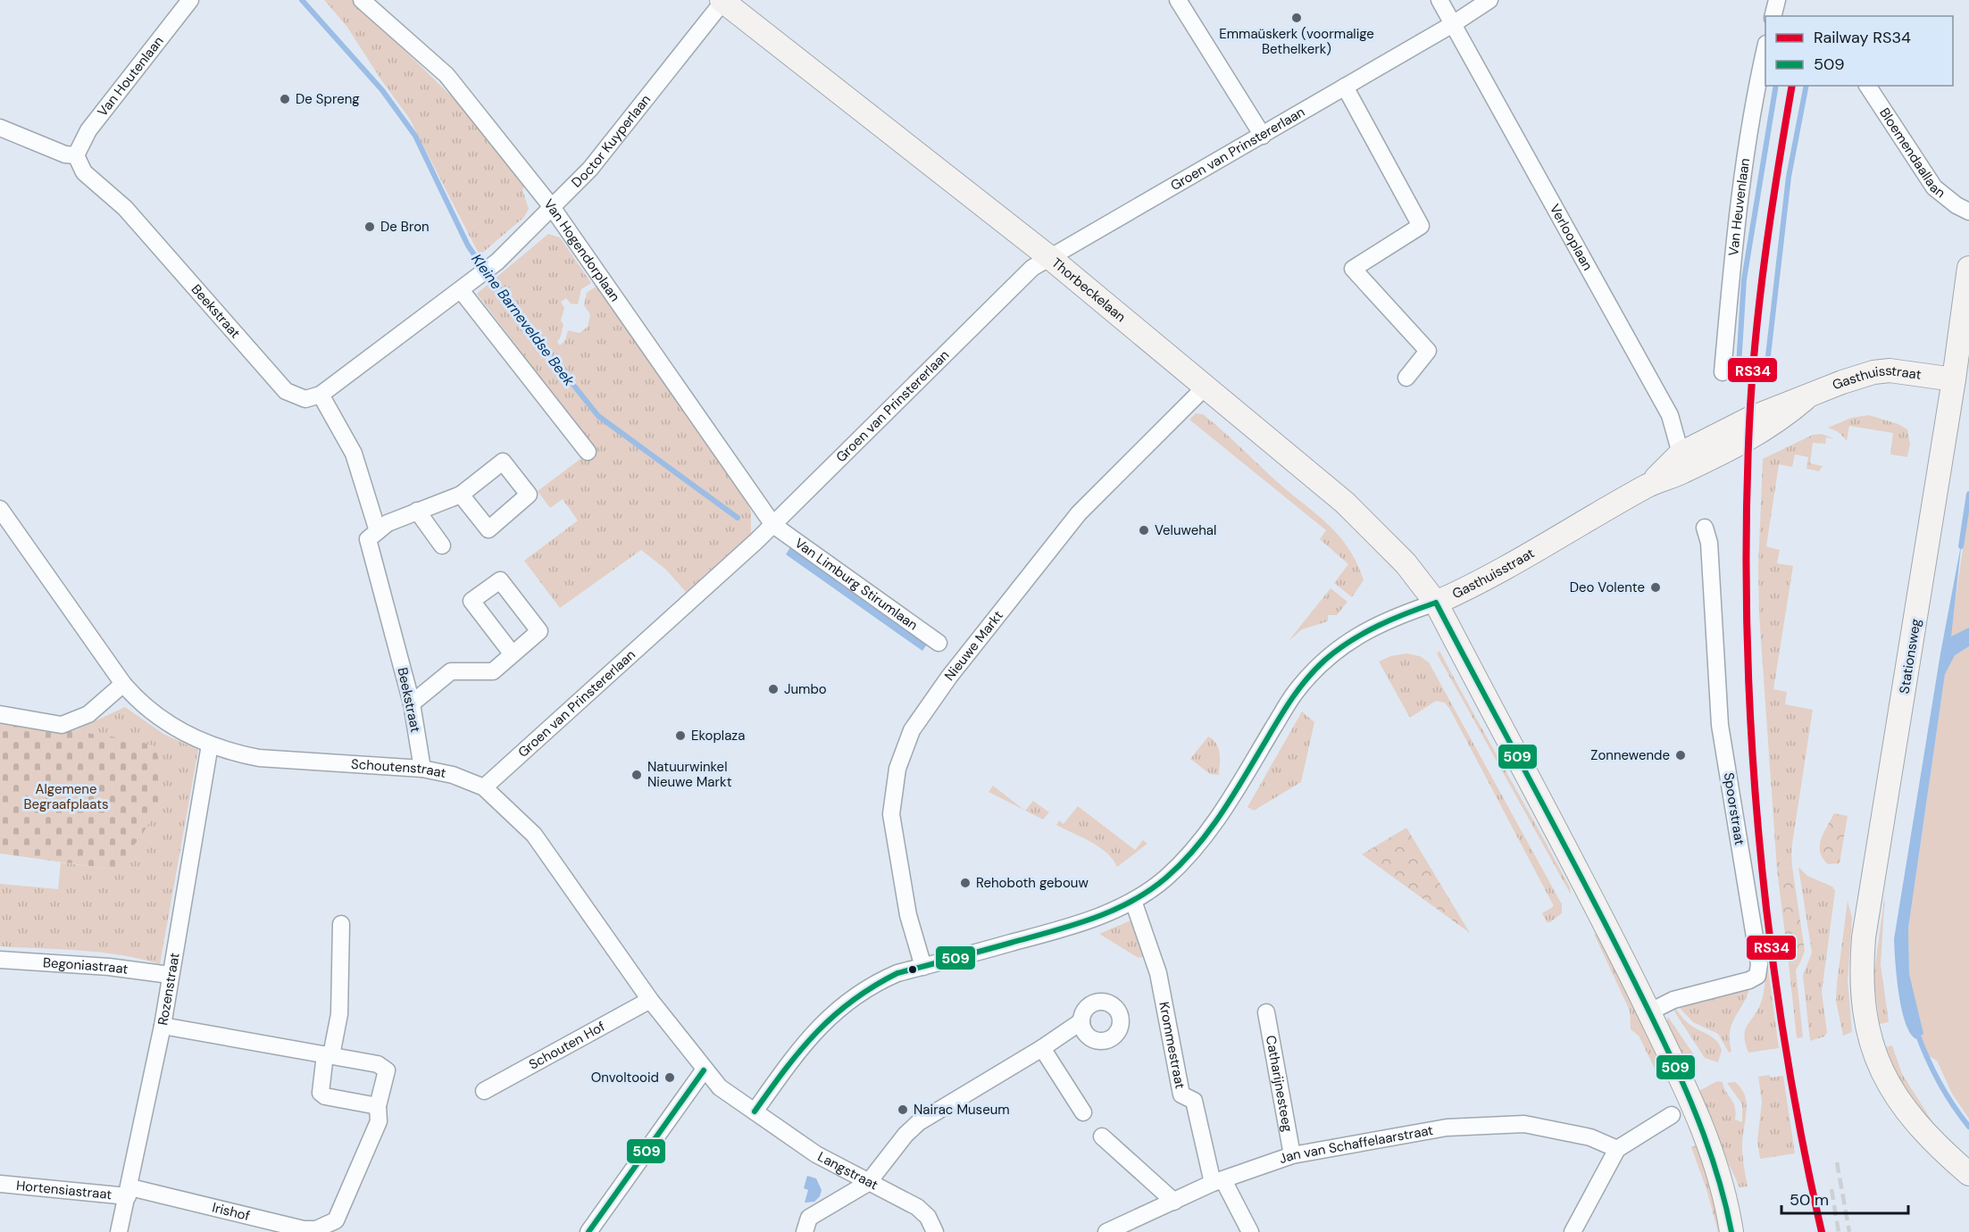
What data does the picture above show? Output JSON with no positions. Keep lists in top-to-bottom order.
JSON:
{
  "streets": {
    "main road": ["Thorbeckelaan", "Gasthuisstraat", "Stationsweg"],
    "street": [
      "Van Houtenlaan",
      "Doctor Kuyperlaan",
      "Groen van Prinstererlaan",
      "Bloemendaallaan",
      "Van Heuvenlaan",
      "Verlooplaan",
      "Van Hogendorplaan",
      "Beekstraat",
      "Van Limburg Stirumlaan",
      "Nieuwe Markt",
      "Schoutenstraat",
      "Spoorstraat",
      "Begoniastraat",
      "Rozenstraat",
      "Krommestraat",
      "Schouten Hof",
      "Catharijnesteeg",
      "Jan van Schaffelaarstraat",
      "Langstraat",
      "Hortensiastraat",
      "Irishof"
    ]
  },
  "crossings": [
    ["Van Houtenlaan", "Beekstraat"],
    ["Doctor Kuyperlaan", "Van Hogendorplaan"],
    ["Doctor Kuyperlaan", "Thorbeckelaan"],
    ["Doctor Kuyperlaan", "Beekstraat"],
    ["Groen van Prinstererlaan", "Verlooplaan"],
    ["Groen van Prinstererlaan", "Van Hogendorplaan"],
    ["Groen van Prinstererlaan", "Thorbeckelaan"],
    ["Groen van Prinstererlaan", "Van Limburg Stirumlaan"],
    ["Groen van Prinstererlaan", "Schoutenstraat"],
    ["Verlooplaan", "Gasthuisstraat"],
    ["Van Hogendorplaan", "Van Limburg Stirumlaan"],
    ["Thorbeckelaan", "Gasthuisstraat"],
    ["Thorbeckelaan", "Nieuwe Markt"],
    ["Thorbeckelaan", "Spoorstraat"],
    ["Beekstraat", "Schoutenstraat"],
    ["Gasthuisstraat", "Nieuwe Markt"],
    ["Gasthuisstraat", "Stationsweg"],
    ["Gasthuisstraat", "Schoutenstraat"],
    ["Gasthuisstraat", "Krommestraat"],
    ["Gasthuisstraat", "Langstraat"],
    ["Schoutenstraat", "Rozenstraat"],
    ["Schoutenstraat", "Schouten Hof"],
    ["Schoutenstraat", "Langstraat"],
    ["Begoniastraat", "Rozenstraat"],
    ["Rozenstraat", "Hortensiastraat"],
    ["Rozenstraat", "Irishof"],
    ["Krommestraat", "Jan van Schaffelaarstraat"],
    ["Catharijnesteeg", "Jan van Schaffelaarstraat"],
    ["Hortensiastraat", "Irishof"]
  ],
  "water": ["Kleine Barneveldse Beek"],
  "parks": ["Algemene Begraafplaats"],
  "places": [
    "Emmaüskerk (voormalige Bethelkerk)",
    "De Spreng",
    "De Bron",
    "Veluwehal",
    "Deo Volente",
    "Jumbo",
    "Ekoplaza",
    "Zonnewende",
    "Natuurwinkel Nieuwe Markt",
    "Rehoboth gebouw",
    "Onvoltooid",
    "Nairac Museum"
  ],
  "lines": ["rail line RS34", "transit line 509"],
  "legend": ["Railway RS34", "509"],
  "scale_bar": "50 m"
}
